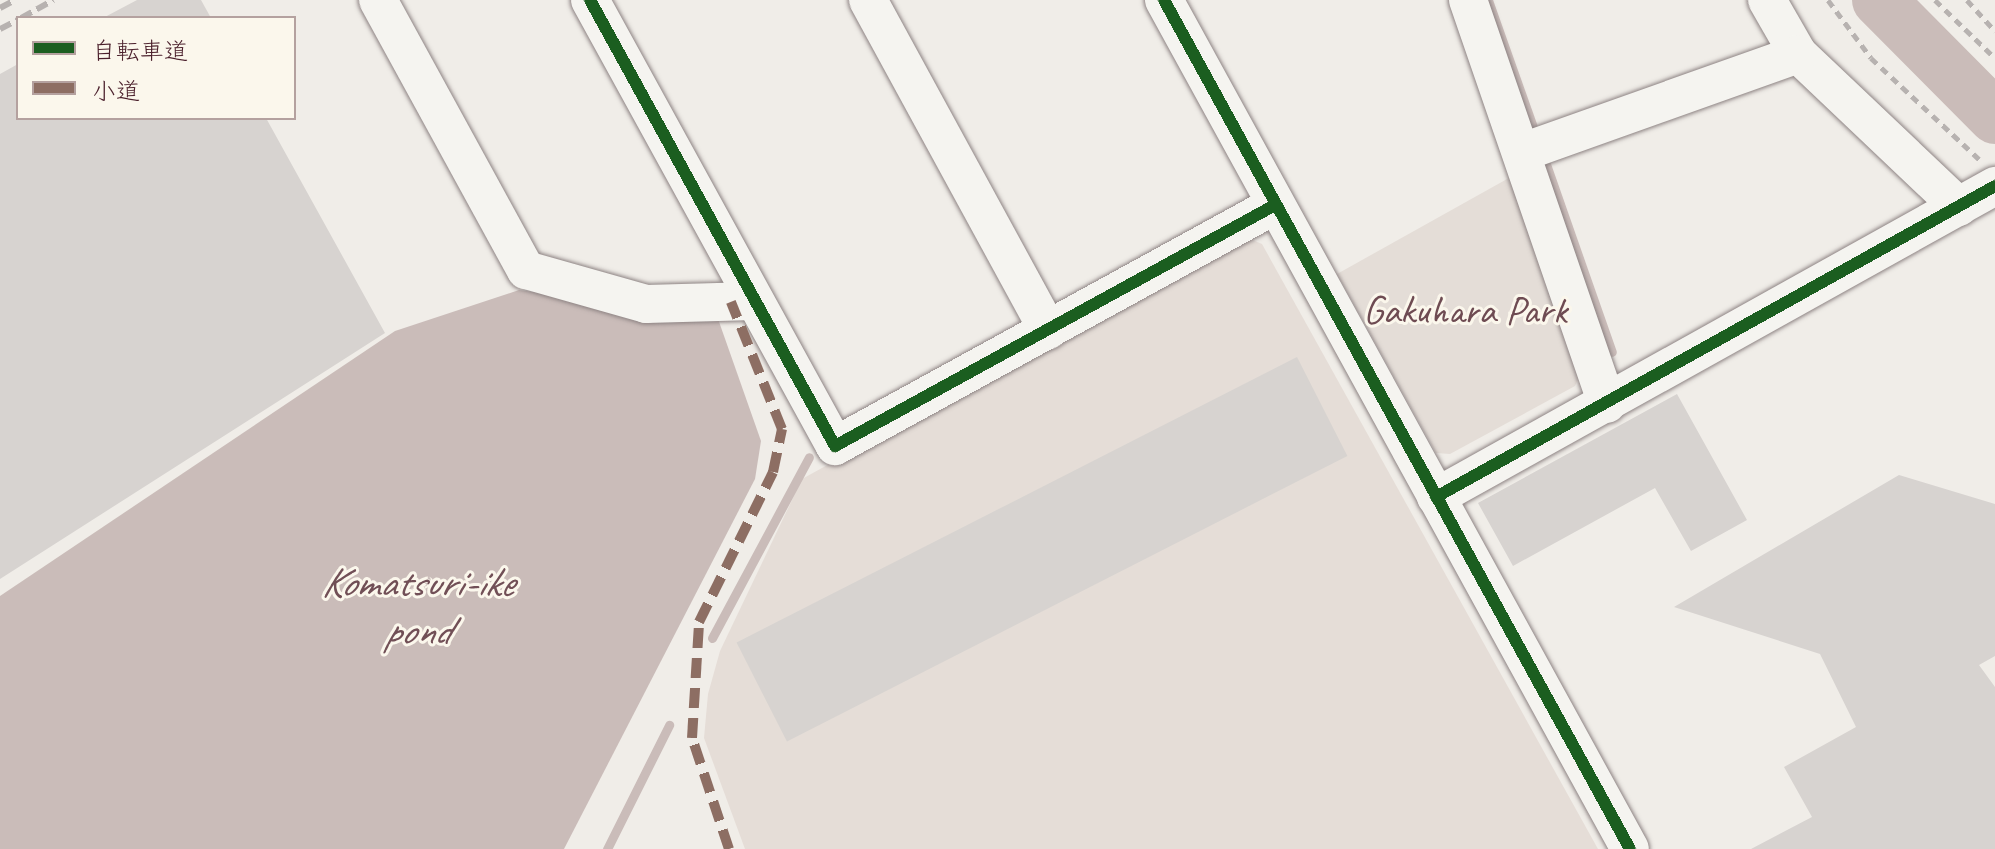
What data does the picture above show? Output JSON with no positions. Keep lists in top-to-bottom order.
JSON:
{
  "water": ["Komatsuri-ike pond"],
  "parks": ["Gakuhara Park"],
  "legend": ["自転車道", "小道"]
}
